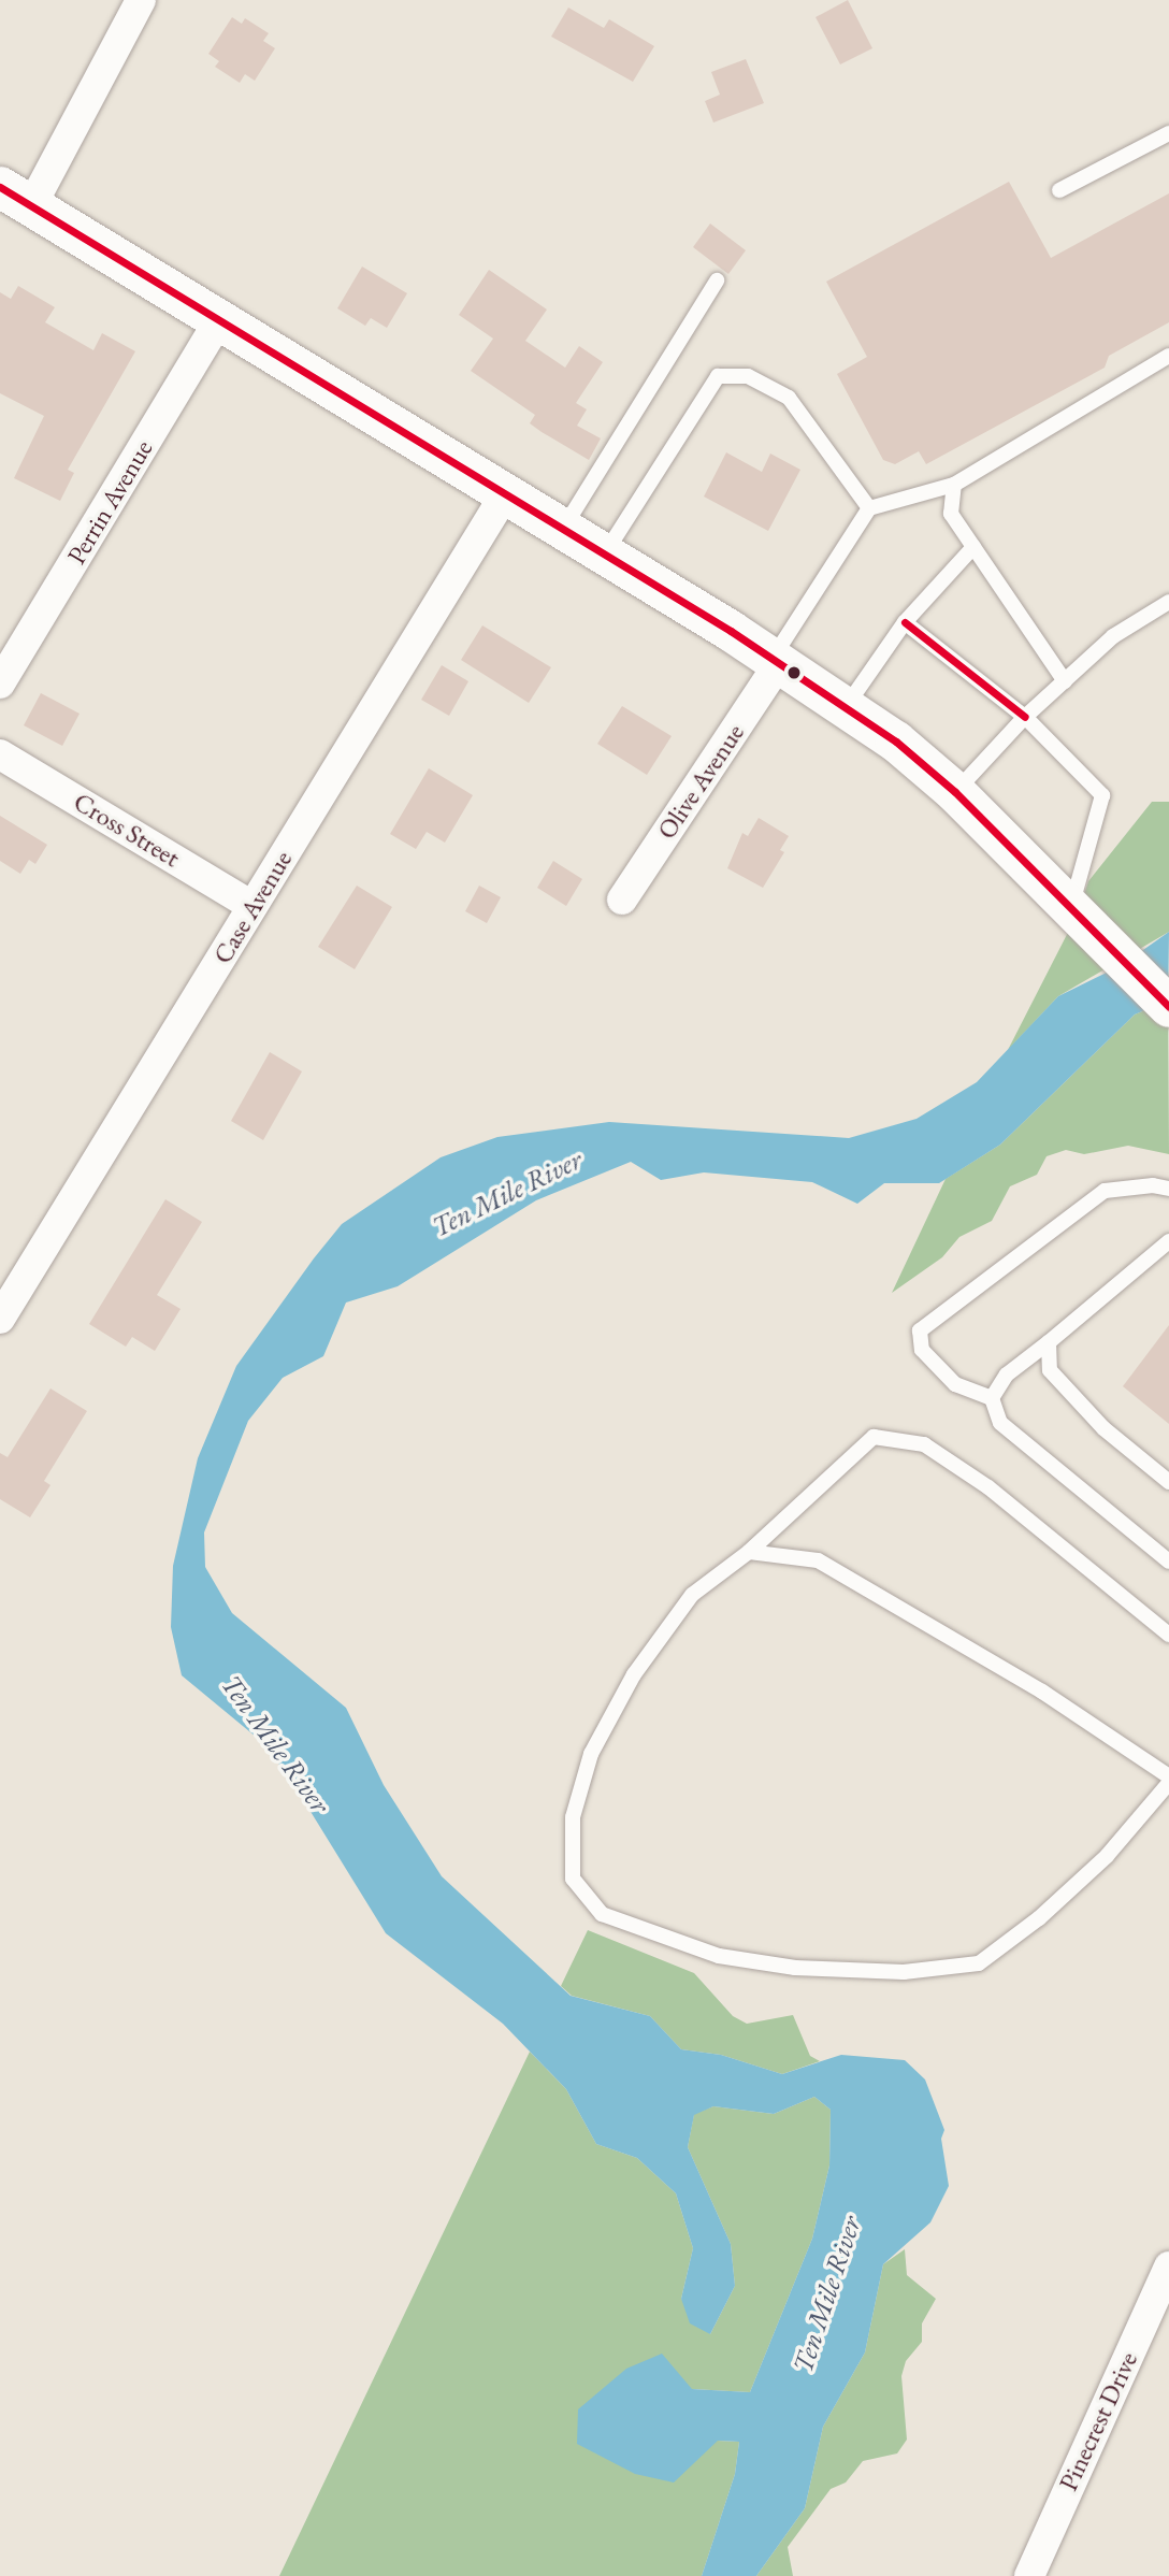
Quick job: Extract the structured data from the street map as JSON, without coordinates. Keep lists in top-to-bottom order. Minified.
{"streets":{"street":["Perrin Avenue","Olive Avenue","Cross Street","Case Avenue","Pinecrest Drive"]},"crossings":[["Cross Street","Case Avenue"]],"water":["Ten Mile River"]}
